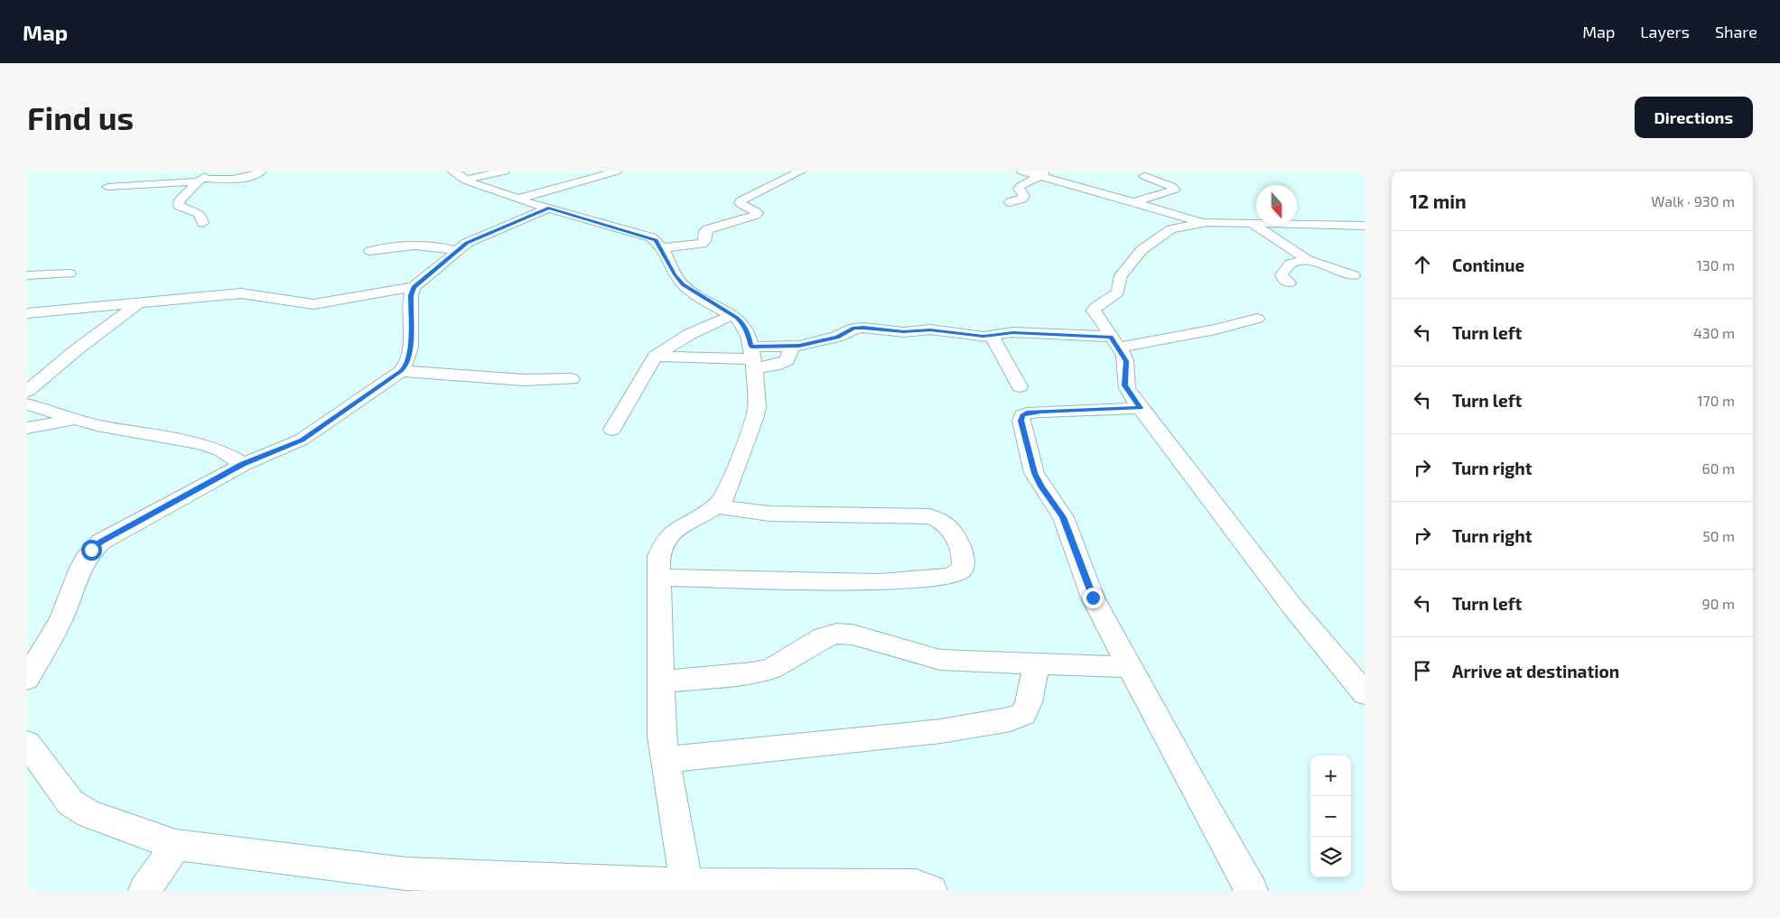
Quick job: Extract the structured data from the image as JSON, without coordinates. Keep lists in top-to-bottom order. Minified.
{"north":"bottom","page":{"header":"Map","nav":["Map","Layers","Share"],"buttons":"Directions","title":"Find us","heading":["12 min","Walk · 930 m"],"list":[["Continue","130 m"],["Turn left","430 m"],["Turn left","170 m"],["Turn right","60 m"],["Turn right","50 m"],["Turn left","90 m"],"Arrive at destination"],"map_buttons":["+","−"]}}
